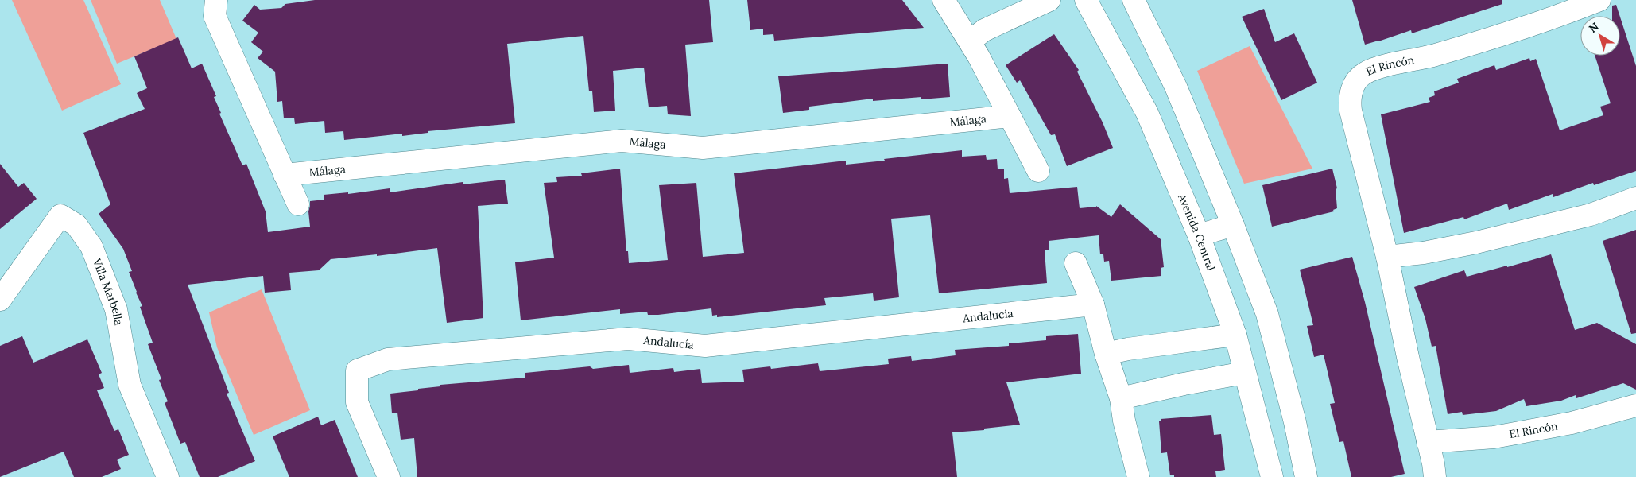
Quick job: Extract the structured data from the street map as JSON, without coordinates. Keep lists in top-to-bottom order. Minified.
{"streets":{"street":["El Rincón","Málaga","Avenida Central","Villa Marbella","Andalucía"]},"north":"top left"}
